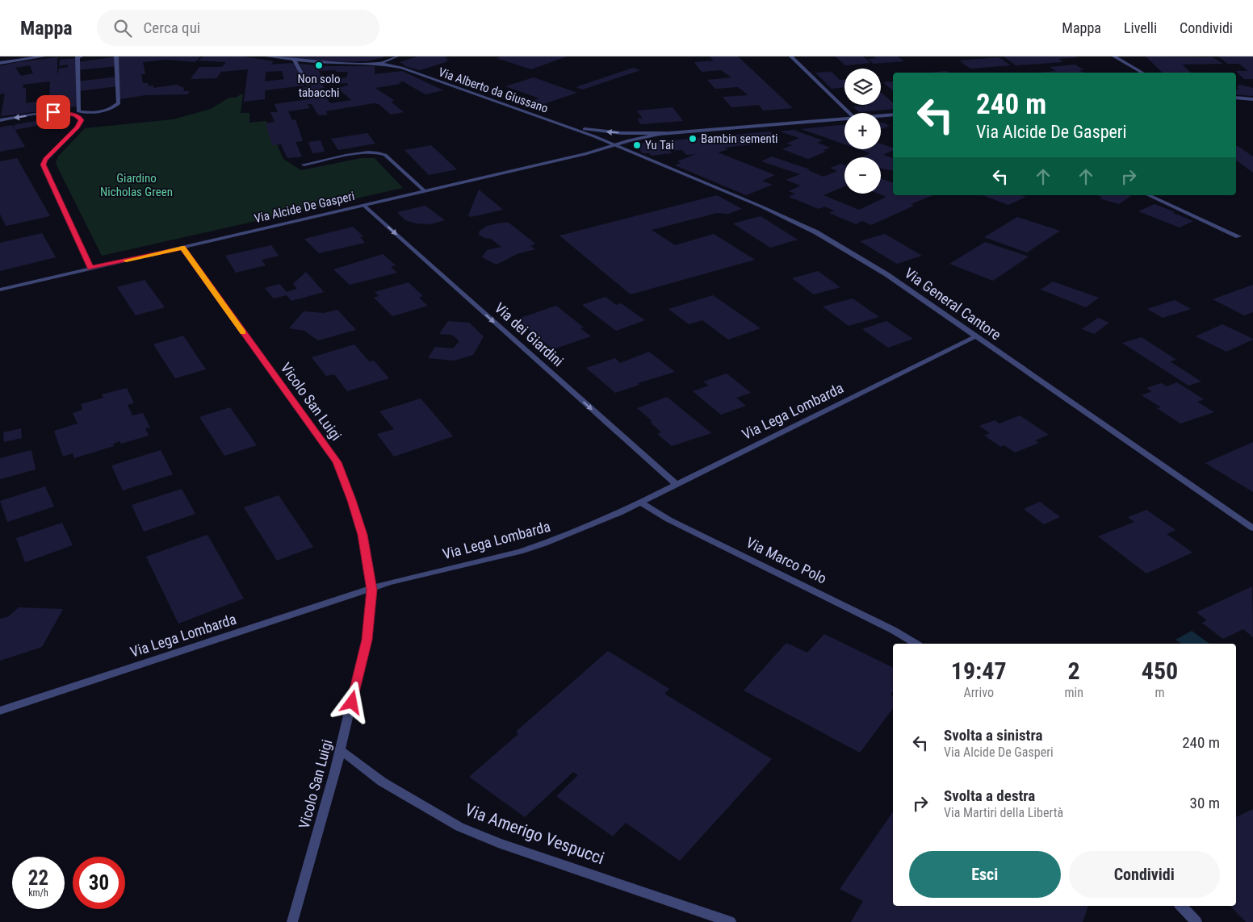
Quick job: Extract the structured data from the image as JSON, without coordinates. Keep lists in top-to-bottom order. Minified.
{"streets":{"street":["Via Alberto da Giussano","Via Alcide De Gasperi","Via General Cantore","Via dei Giardini","Vicolo San Luigi","Via Lega Lombarda","Via Marco Polo","Via Amerigo Vespucci"]},"crossings":[["Via Alberto da Giussano","Via Alcide De Gasperi"],["Via Alberto da Giussano","Via General Cantore"],["Via Alcide De Gasperi","Via General Cantore"],["Via Alcide De Gasperi","Via dei Giardini"],["Via Alcide De Gasperi","Vicolo San Luigi"],["Via General Cantore","Via Lega Lombarda"],["Via dei Giardini","Via Lega Lombarda"],["Vicolo San Luigi","Via Lega Lombarda"],["Vicolo San Luigi","Via Amerigo Vespucci"],["Via Lega Lombarda","Via Marco Polo"]],"one_way":["Via dei Giardini"],"parks":["Giardino Nicholas Green"],"places":["Non solo tabacchi","Bambin sementi","Yu Tai"],"page":{"header":"Mappa","search":"Cerca qui","nav":["Mappa","Livelli","Condividi"],"map_buttons":["+","−"],"turn":["240 m","Via Alcide De Gasperi"],"eta":["19:47","Arrivo","2","min","450","m"],"list":[{"name":"Svolta a sinistra","note":"Via Alcide De Gasperi","value":"240 m"},{"name":"Svolta a destra","note":"Via Martiri della Libertà","value":"30 m"}],"buttons":["Esci","Condividi"],"speed":"22 km/h","limit":"30"}}
